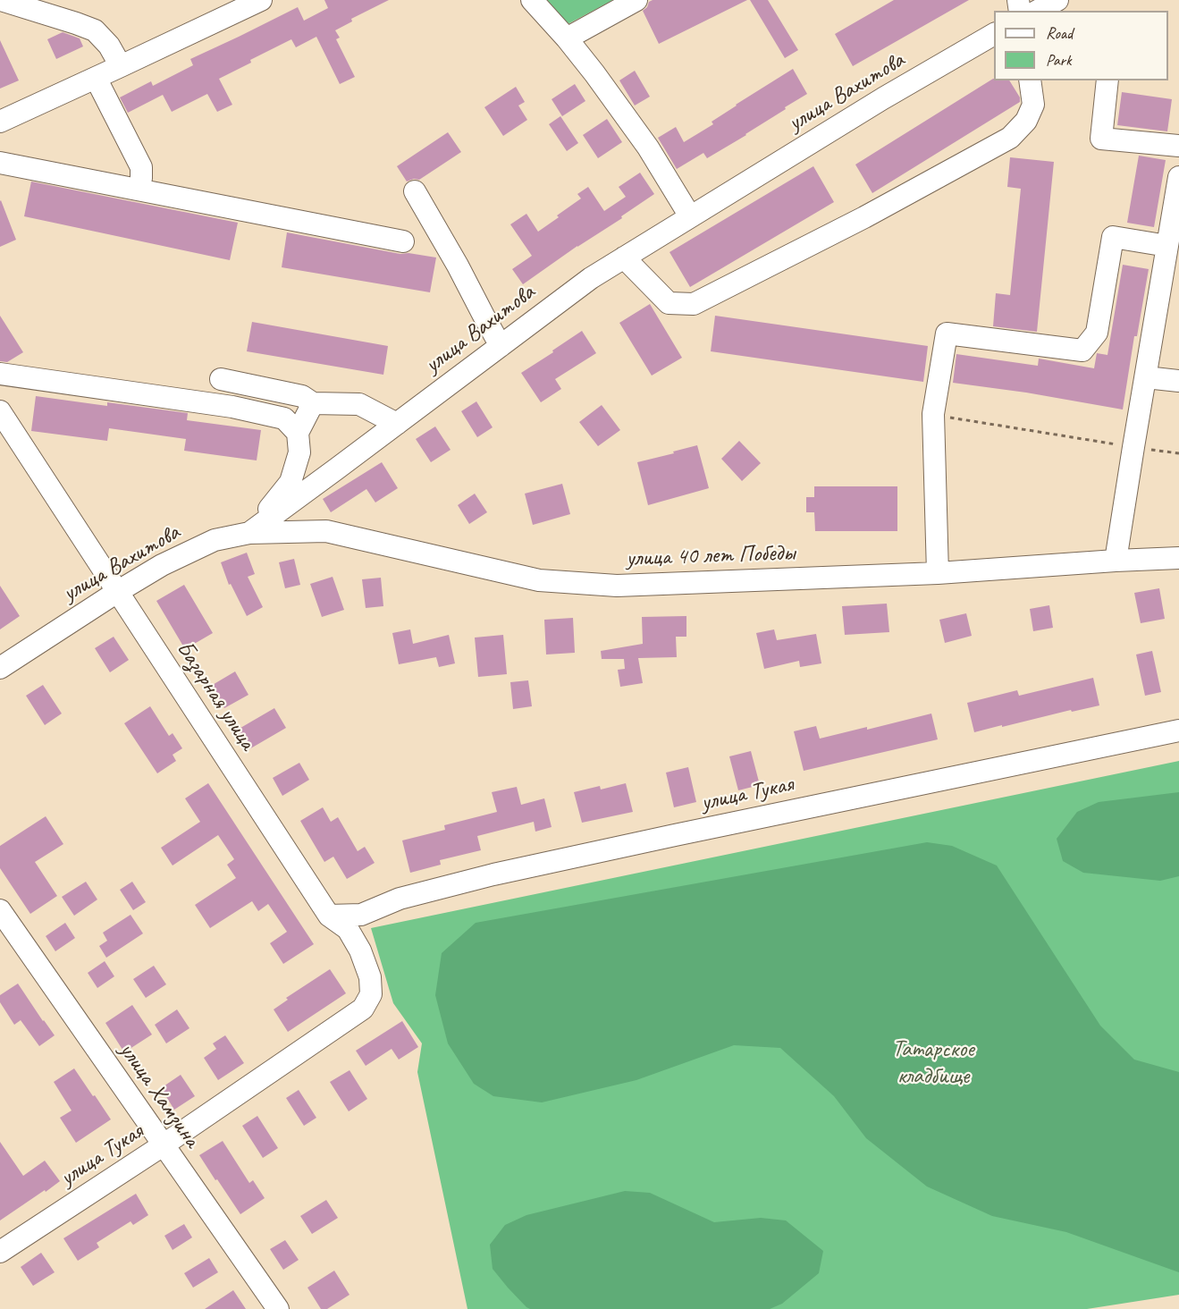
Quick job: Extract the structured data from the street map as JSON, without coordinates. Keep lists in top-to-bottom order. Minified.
{"streets":{"street":["улица Вахитова","улица 40 лет Победы","Базарная улица","улица Тукая","улица Хамзина"]},"crossings":[["улица Вахитова","улица 40 лет Победы"],["улица Вахитова","Базарная улица"],["Базарная улица","улица Тукая"],["улица Тукая","улица Хамзина"]],"parks":["Татарское кладбище"],"legend":["Road","Park"]}
